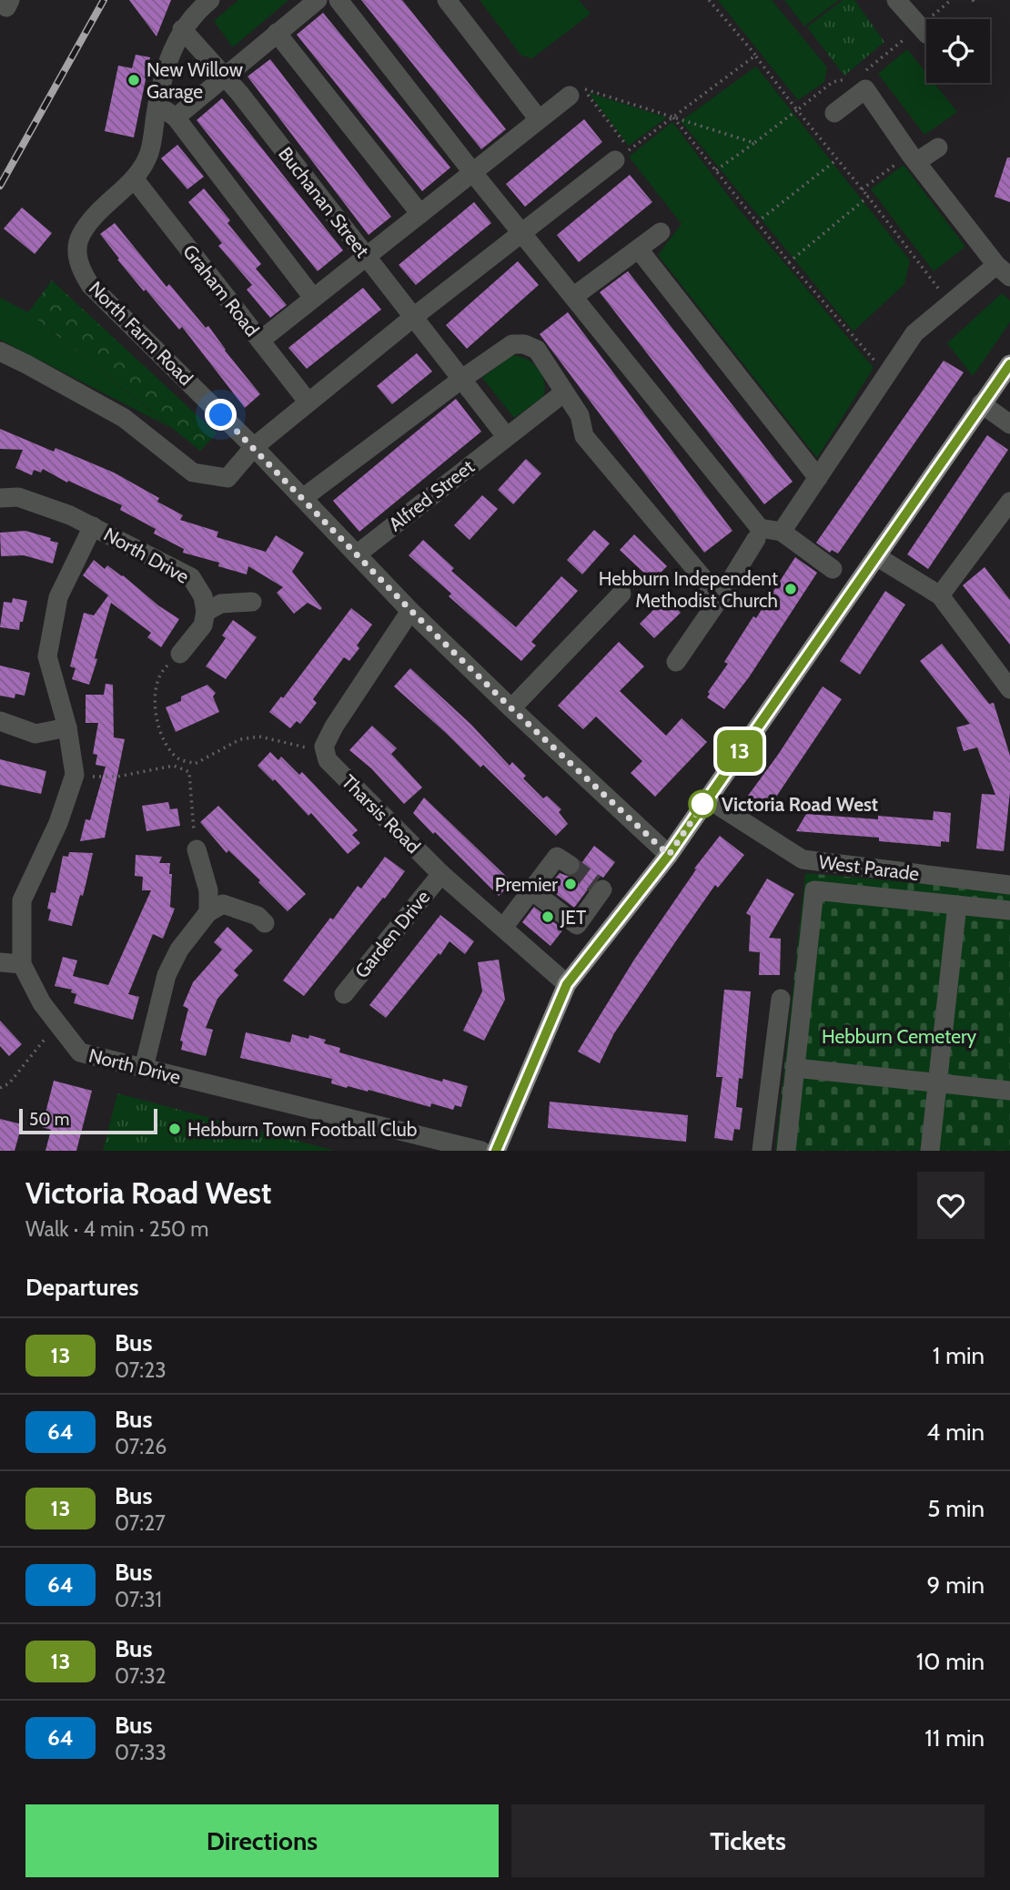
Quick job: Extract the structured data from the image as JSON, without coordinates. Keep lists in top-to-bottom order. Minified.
{"streets":{"street":["Buchanan Street","Graham Road","North Farm Road","Alfred Street","North Drive","Tharsis Road","West Parade","Garden Drive"]},"crossings":[["Buchanan Street","North Farm Road"],["Graham Road","North Farm Road"],["North Farm Road","Alfred Street"],["Tharsis Road","Garden Drive"]],"parks":["Hebburn Cemetery"],"places":["New Willow Garage","Hebburn Independent Methodist Church","Victoria Road West","Premier","JET","Hebburn Town Football Club"],"lines":["bus line 13"],"scale_bar":"50 m","page":{"on_map":"13","scale":"50 m","heading":[["Victoria Road West","Walk · 4 min · 250 m"],"Departures"],"list":[{"mark":"13","name":"Bus","note":"07:23","value":"1 min"},{"mark":"64","name":"Bus","note":"07:26","value":"4 min"},{"mark":"13","name":"Bus","note":"07:27","value":"5 min"},{"mark":"64","name":"Bus","note":"07:31","value":"9 min"},{"mark":"13","name":"Bus","note":"07:32","value":"10 min"},{"mark":"64","name":"Bus","note":"07:33","value":"11 min"}],"buttons":["Directions","Tickets"]}}
